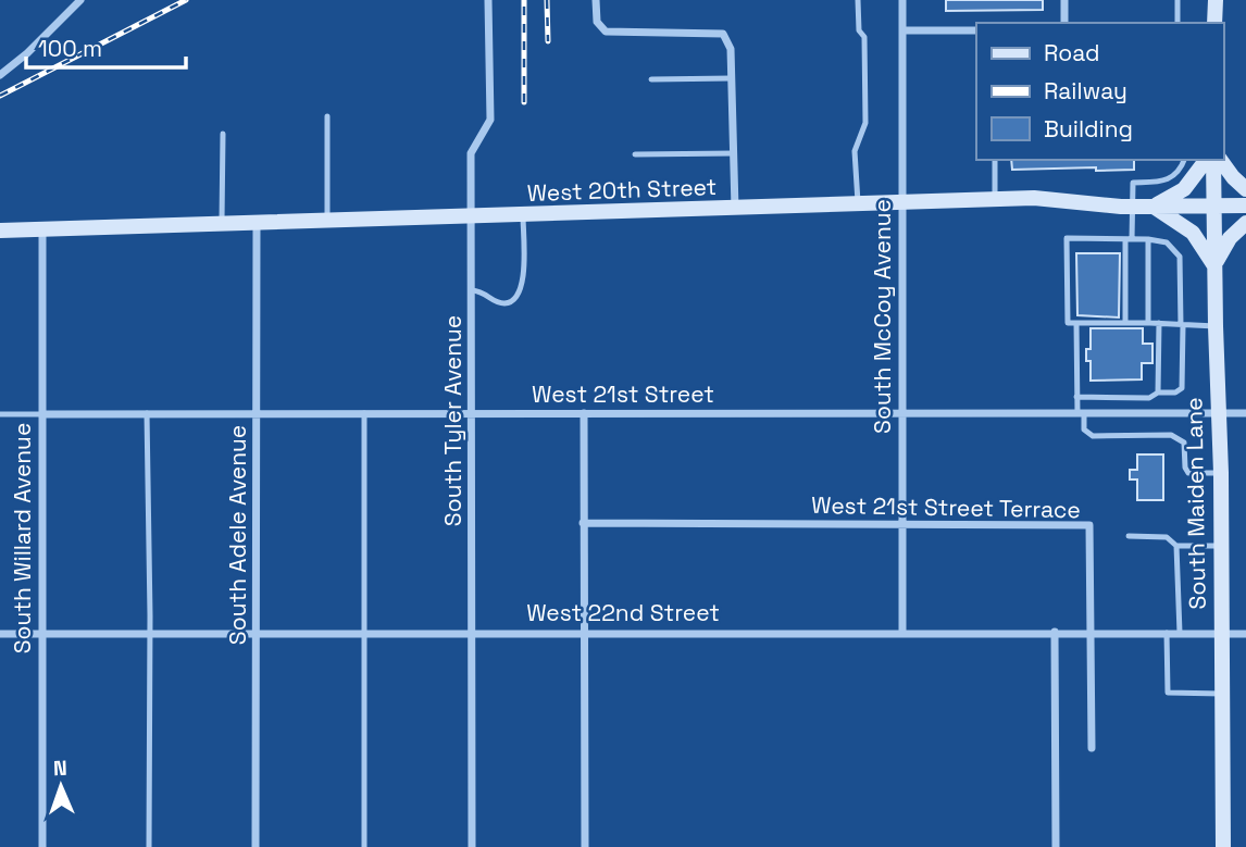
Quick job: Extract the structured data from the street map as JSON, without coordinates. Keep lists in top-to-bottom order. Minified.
{"streets":{"main road":["West 20th Street","South Maiden Lane"],"street":["South McCoy Avenue","West 21st Street","South Tyler Avenue","West 21st Street Terrace","South Adele Avenue","South Willard Avenue","West 22nd Street"]},"crossings":[["West 20th Street","South McCoy Avenue"],["West 20th Street","South Tyler Avenue"],["West 20th Street","South Maiden Lane"],["West 20th Street","South Adele Avenue"],["West 20th Street","South Willard Avenue"],["South McCoy Avenue","West 21st Street"],["South McCoy Avenue","West 21st Street Terrace"],["South McCoy Avenue","West 22nd Street"],["West 21st Street","South Tyler Avenue"],["West 21st Street","South Maiden Lane"],["West 21st Street","South Adele Avenue"],["West 21st Street","South Willard Avenue"],["South Tyler Avenue","West 22nd Street"],["South Maiden Lane","West 22nd Street"],["West 21st Street Terrace","West 22nd Street"],["South Adele Avenue","West 22nd Street"],["South Willard Avenue","West 22nd Street"]],"legend":["Road","Railway","Building"],"scale_bar":"100 m","north":"top"}
